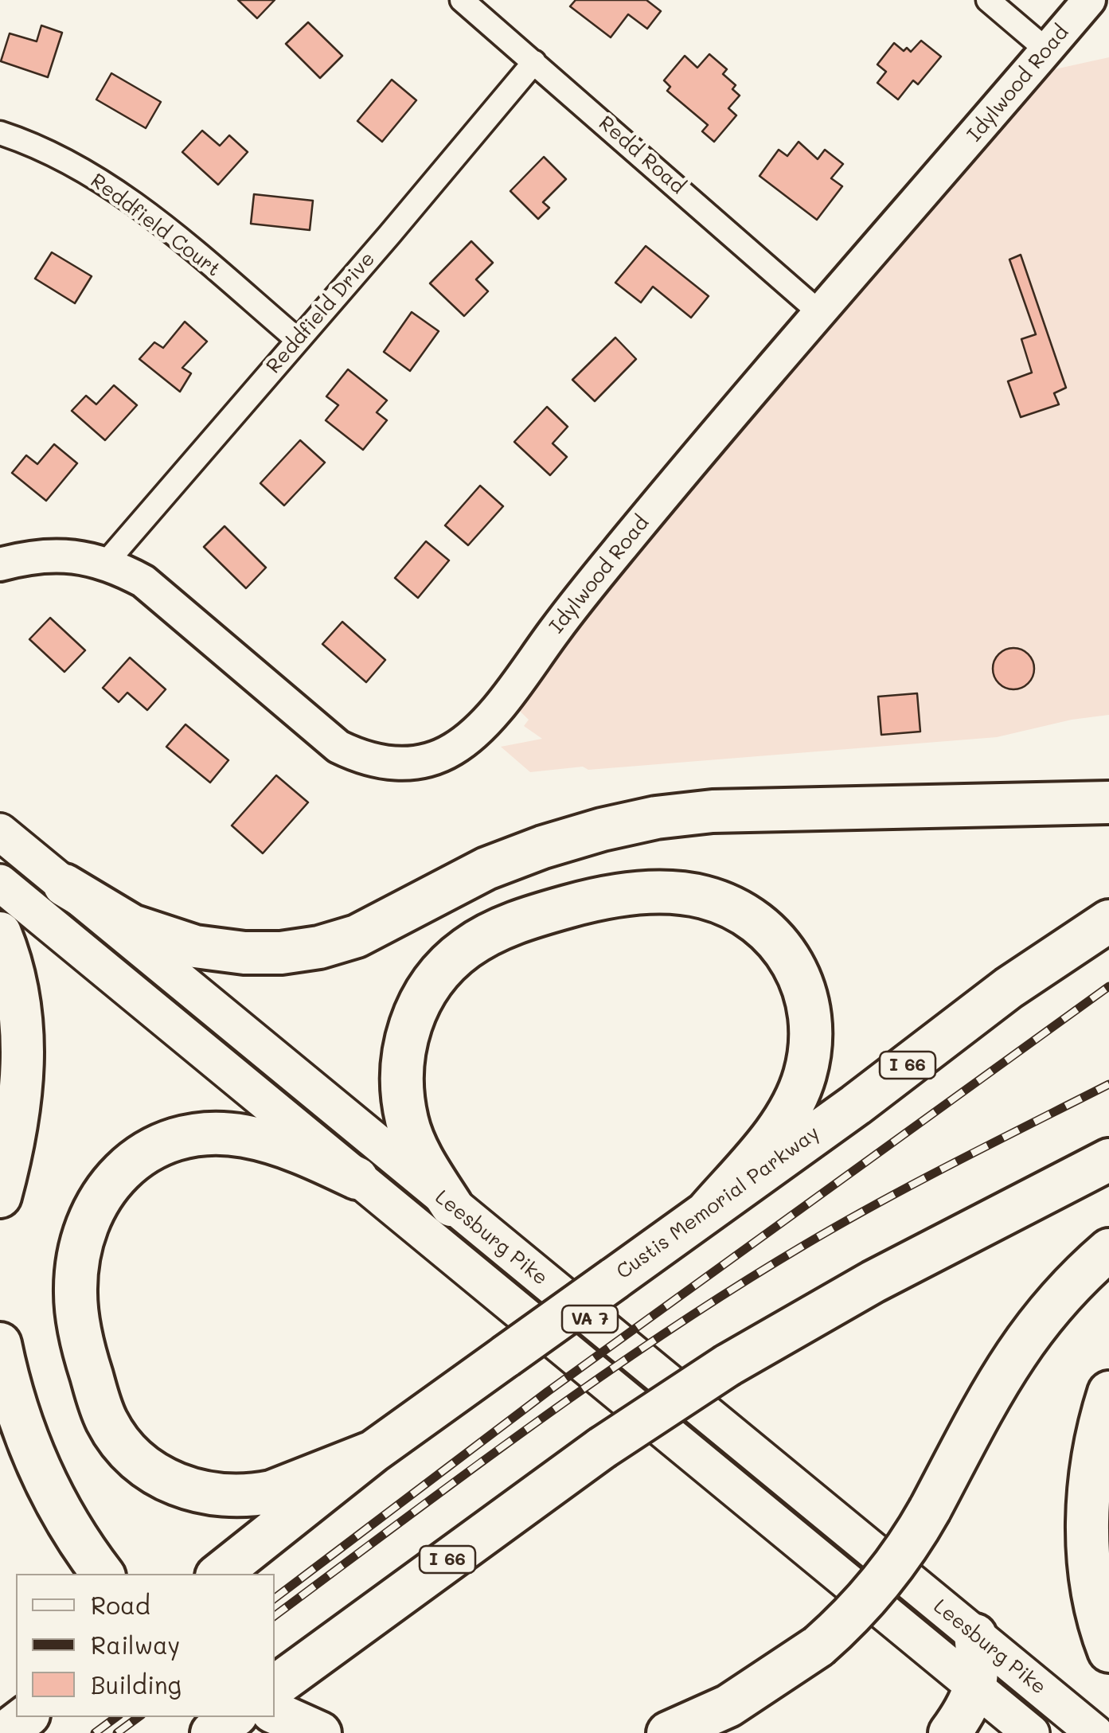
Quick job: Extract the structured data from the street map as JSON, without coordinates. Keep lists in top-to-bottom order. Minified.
{"streets":{"highway":["I 66","Custis Memorial Parkway"],"main road":["Idylwood Road","Leesburg Pike","VA 7"],"street":["Redd Road","Reddfield Court","Reddfield Drive"]},"crossings":[["Idylwood Road","Redd Road"],["Idylwood Road","Reddfield Drive"],["Redd Road","Reddfield Drive"],["Reddfield Court","Reddfield Drive"]],"legend":["Road","Railway","Building"]}
